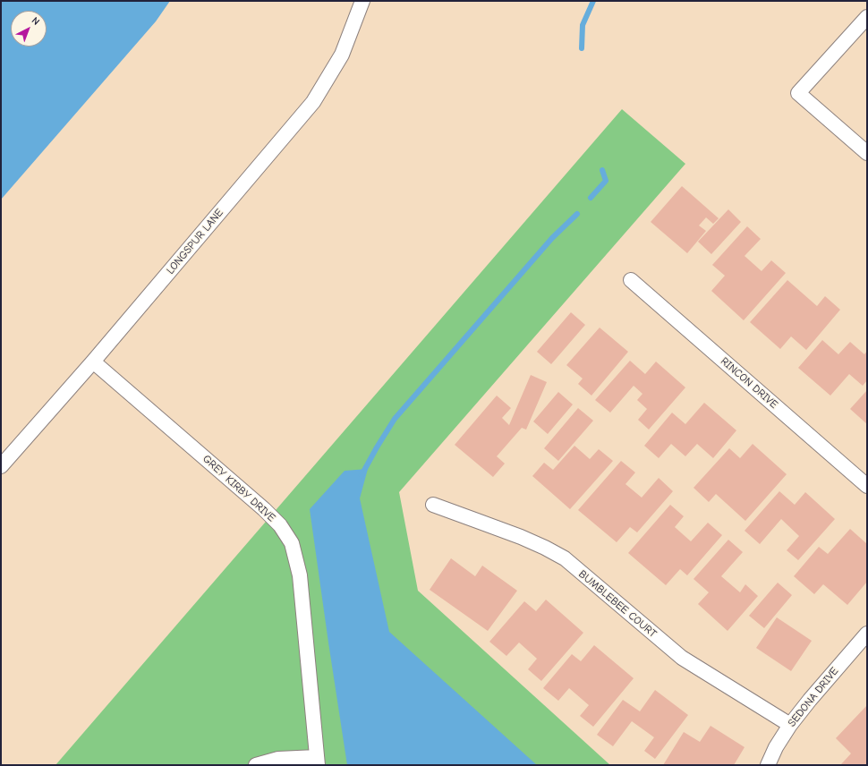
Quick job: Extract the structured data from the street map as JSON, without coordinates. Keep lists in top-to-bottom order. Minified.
{"streets":{"street":["LONGSPUR LANE","RINCON DRIVE","GREY KIRBY DRIVE","BUMBLEBEE COURT","SEDONA DRIVE"]},"crossings":[["LONGSPUR LANE","GREY KIRBY DRIVE"],["BUMBLEBEE COURT","SEDONA DRIVE"]],"north":"top right"}
